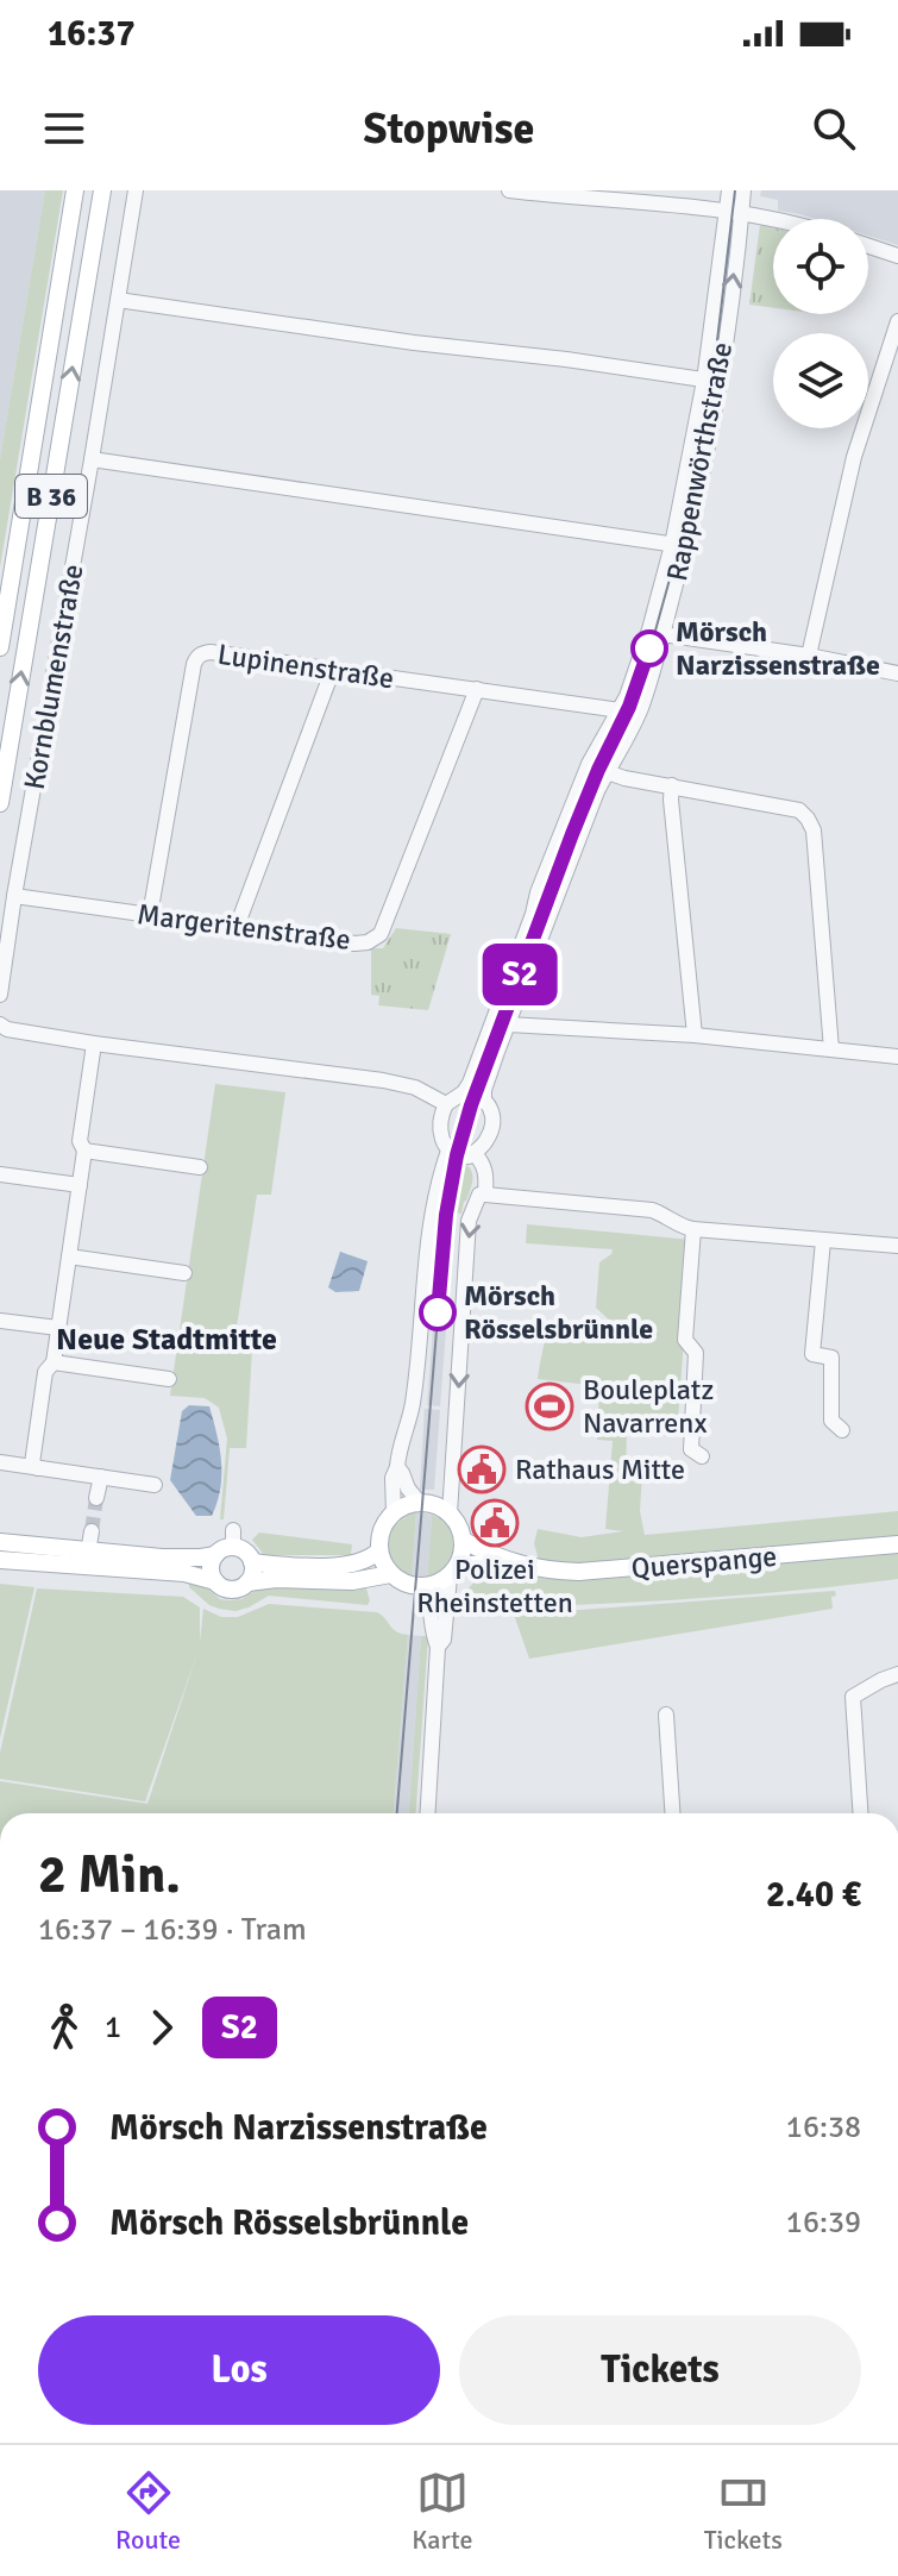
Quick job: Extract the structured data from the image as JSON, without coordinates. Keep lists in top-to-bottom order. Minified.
{"streets":{"main road":["B 36","Querspange"],"street":["Rappenwörthstraße","Lupinenstraße","Kornblumenstraße","Margeritenstraße"]},"crossings":[["Rappenwörthstraße","Lupinenstraße"],["Lupinenstraße","Margeritenstraße"],["Kornblumenstraße","Margeritenstraße"]],"districts":["Neue Stadtmitte"],"places":{"other":["Mörsch Narzissenstraße","Mörsch Rösselsbrünnle"],"sports":["Bouleplatz Navarrenx"],"public building":["Rathaus Mitte","Polizei Rheinstetten"]},"lines":["tram line S2"],"page":{"status":"16:37","header":"Stopwise","on_map":"S2","heading":["2 Min.","16:37 – 16:39 · Tram","2.40 €"],"legs":["1","S2"],"list":[{"name":"Mörsch Narzissenstraße","value":"16:38"},{"name":"Mörsch Rösselsbrünnle","value":"16:39"}],"buttons":["Los","Tickets"],"tabs":["Route","Karte","Tickets"]}}
